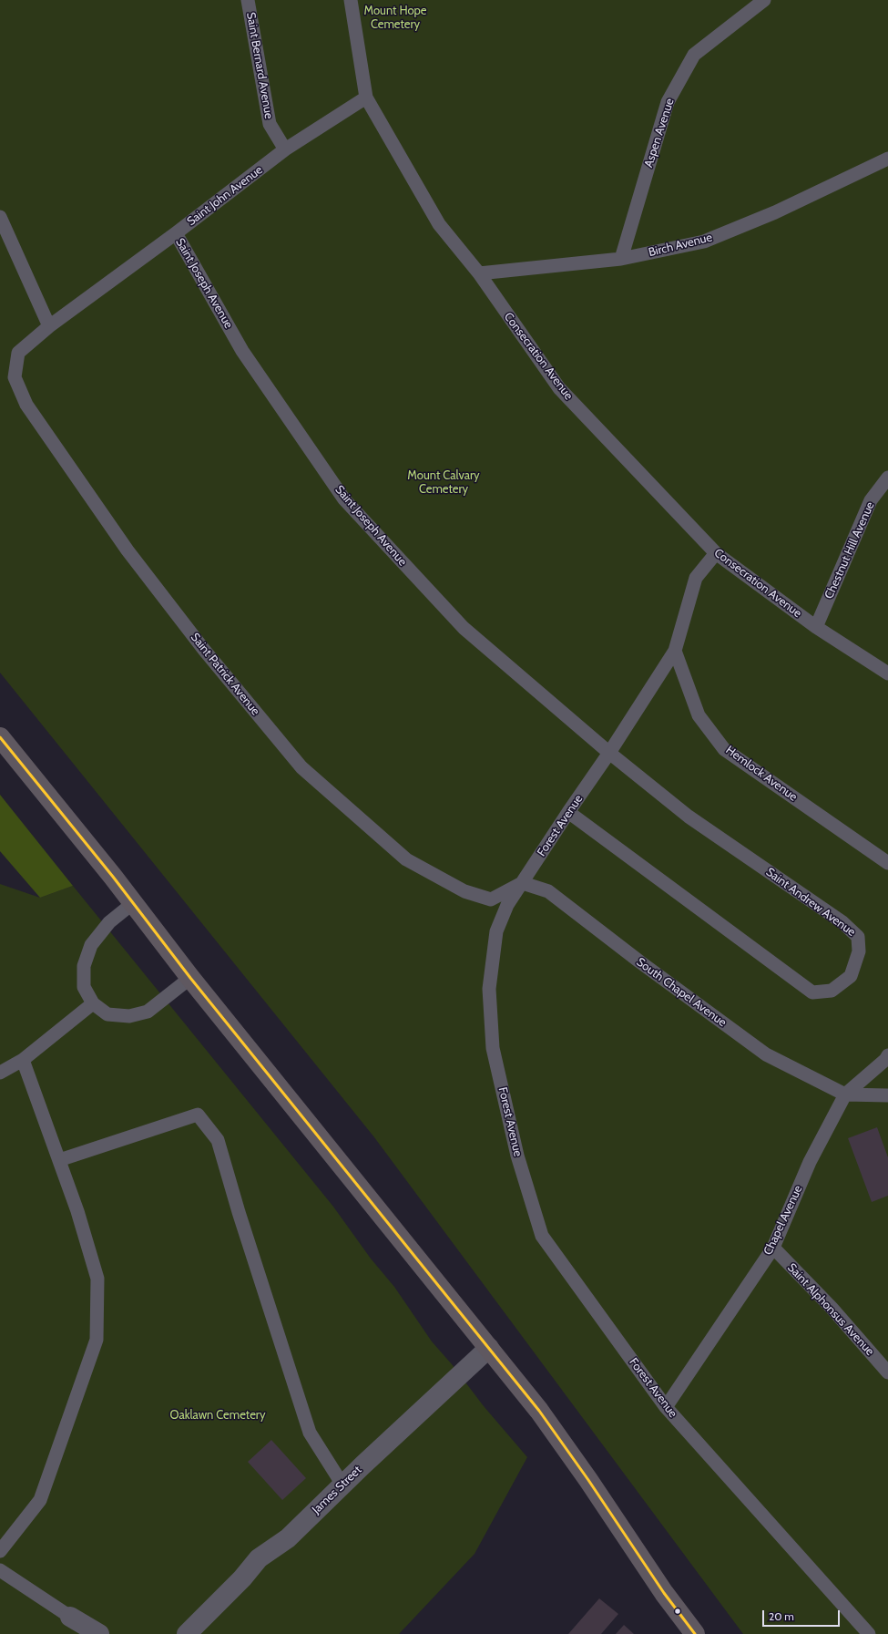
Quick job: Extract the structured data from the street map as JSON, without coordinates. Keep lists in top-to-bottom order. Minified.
{"streets":{"street":["James Street"],"lane":["Saint Bernard Avenue","Aspen Avenue","Saint John Avenue","Birch Avenue","Saint Joseph Avenue","Consecration Avenue","Chestnut Hill Avenue","Saint Patrick Avenue","Hemlock Avenue","Forest Avenue","Saint Andrew Avenue","South Chapel Avenue","Chapel Avenue","Saint Alphonsus Avenue"]},"crossings":[["Saint Bernard Avenue","Saint John Avenue"],["Aspen Avenue","Birch Avenue"],["Saint John Avenue","Saint Joseph Avenue"],["Saint John Avenue","Consecration Avenue"],["Saint John Avenue","Saint Patrick Avenue"],["Birch Avenue","Consecration Avenue"],["Saint Joseph Avenue","Forest Avenue"],["Saint Joseph Avenue","Saint Andrew Avenue"],["Consecration Avenue","Chestnut Hill Avenue"],["Consecration Avenue","Forest Avenue"],["Saint Patrick Avenue","Forest Avenue"],["Saint Patrick Avenue","South Chapel Avenue"],["Hemlock Avenue","Forest Avenue"],["Forest Avenue","Saint Andrew Avenue"],["Forest Avenue","South Chapel Avenue"],["Forest Avenue","Chapel Avenue"],["South Chapel Avenue","Chapel Avenue"],["Chapel Avenue","Saint Alphonsus Avenue"]],"parks":["Mount Hope Cemetery","Mount Calvary Cemetery","Oaklawn Cemetery"],"scale_bar":"20 m"}
